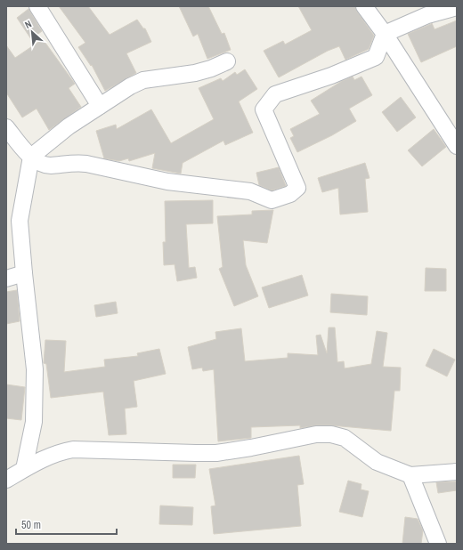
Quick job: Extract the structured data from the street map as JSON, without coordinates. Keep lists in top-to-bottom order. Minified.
{"scale_bar":"50 m","north":"top left"}
